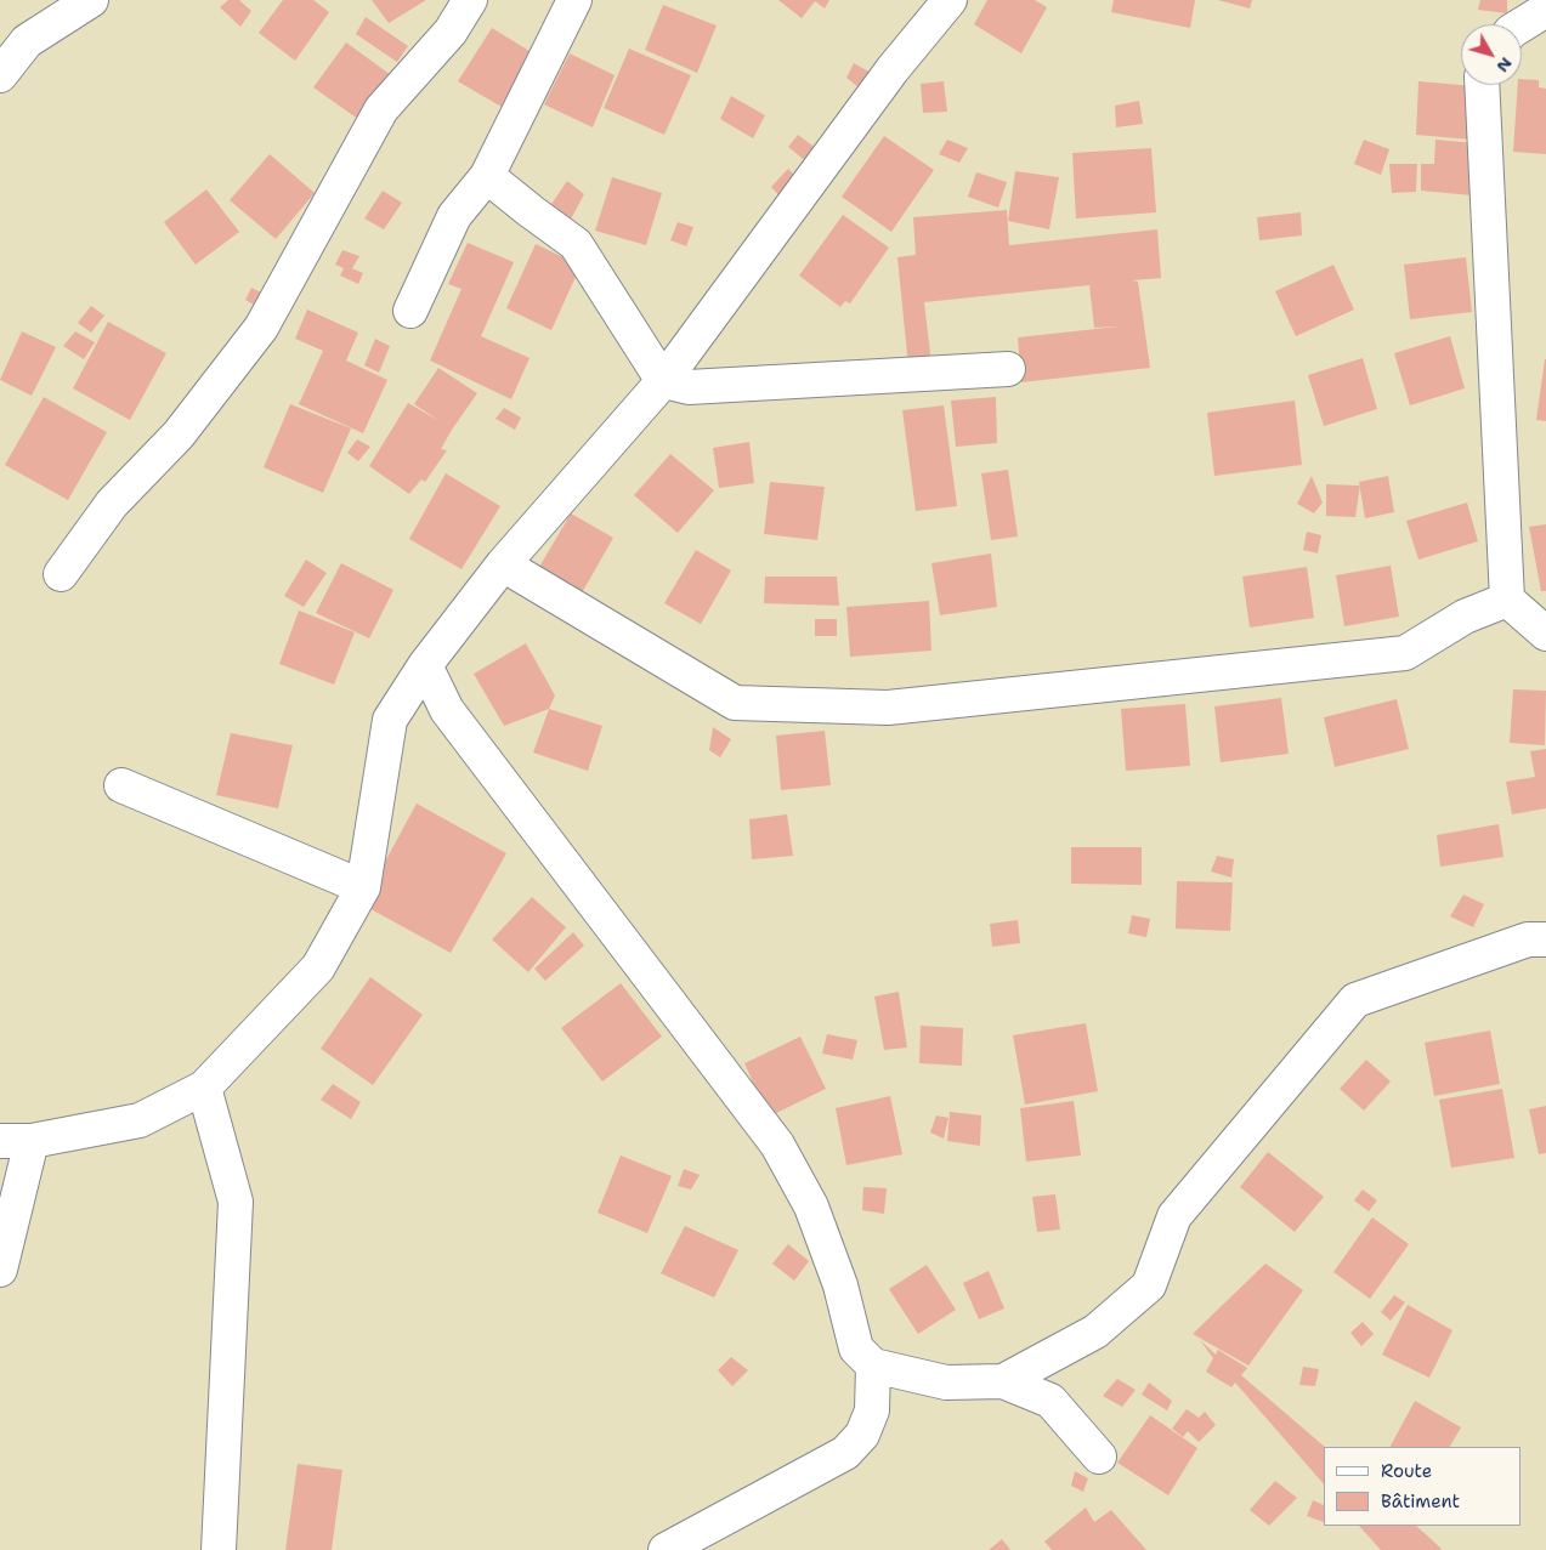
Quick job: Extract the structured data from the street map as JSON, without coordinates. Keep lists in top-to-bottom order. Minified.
{"legend":["Route","Bâtiment"],"north":"bottom right"}
